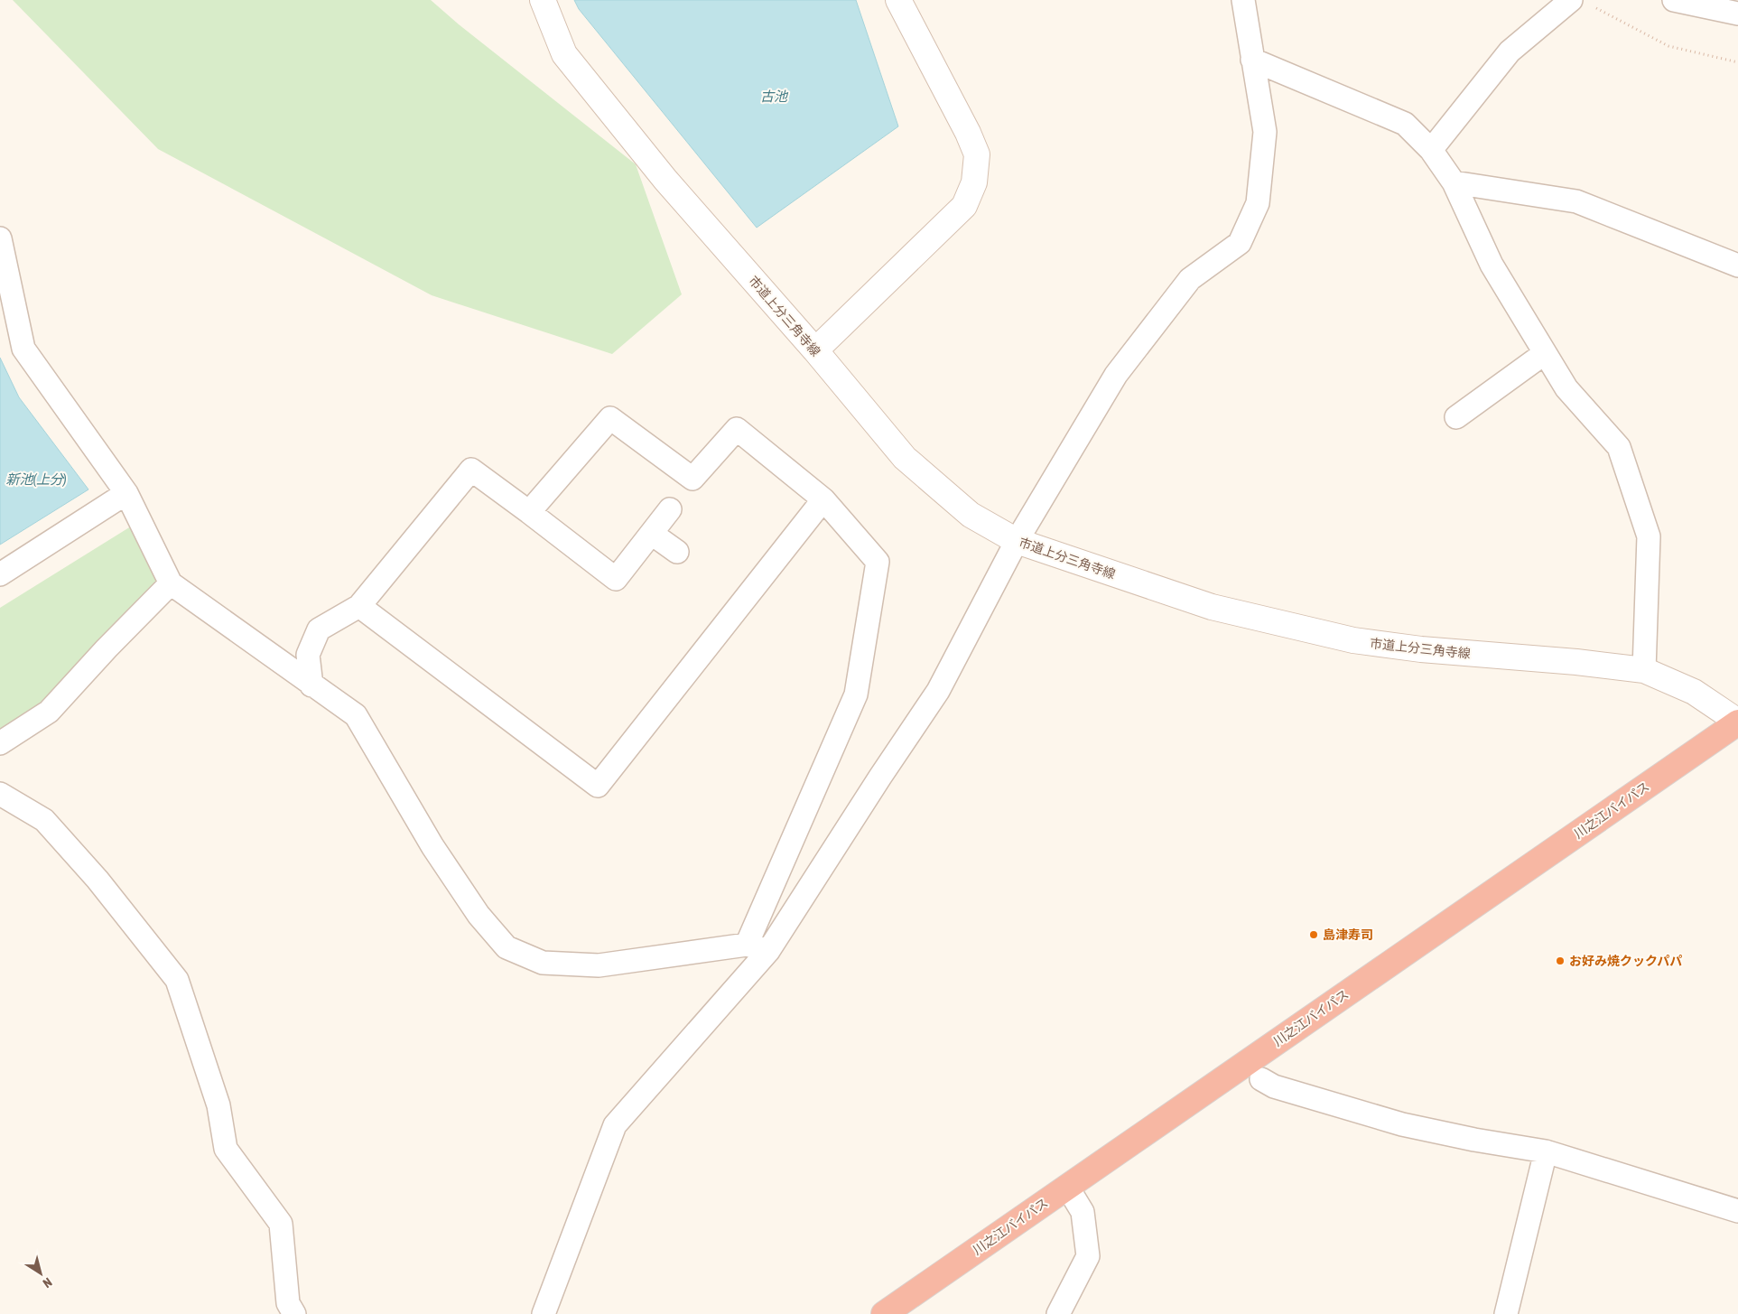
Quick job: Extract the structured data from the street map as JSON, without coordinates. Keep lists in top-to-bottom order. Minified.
{"streets":{"highway":["川之江バイパス"],"street":["市道上分三角寺線"]},"crossings":[["市道上分三角寺線","川之江バイパス"]],"water":["古池","新池(上分)"],"places":["島津寿司","お好み焼クックパパ"],"north":"bottom right"}
